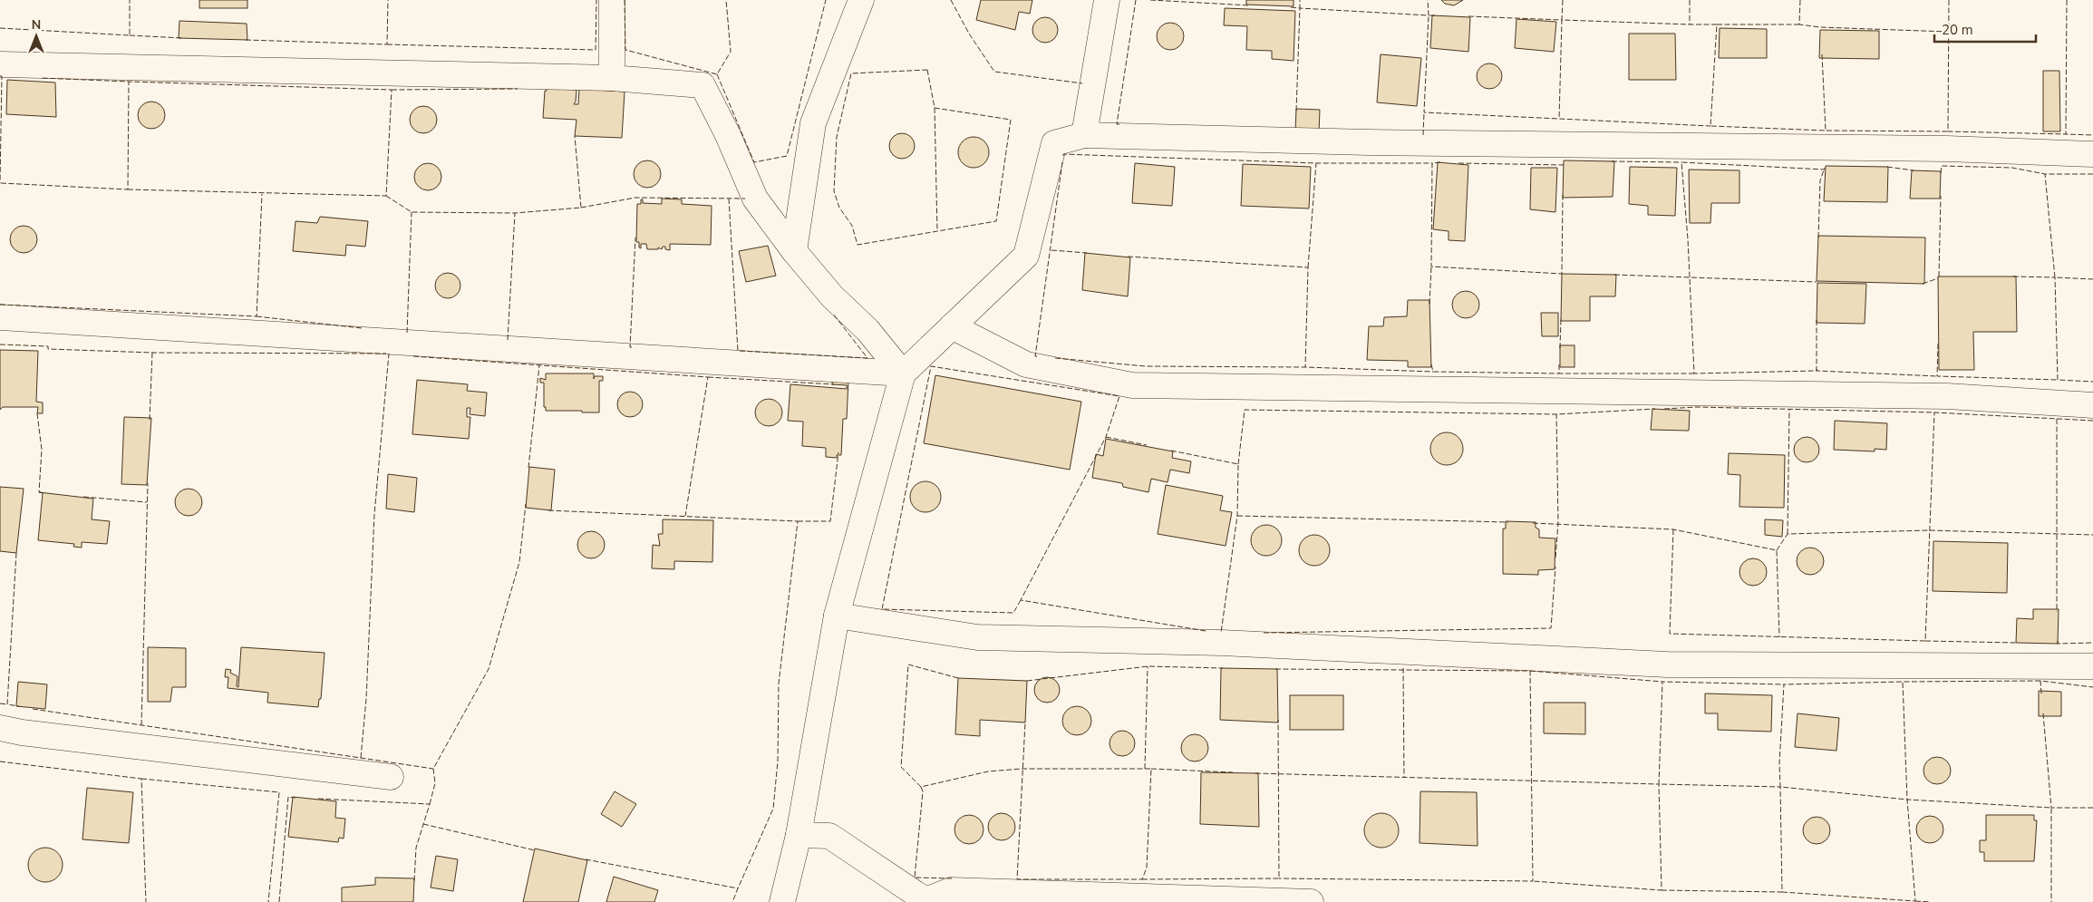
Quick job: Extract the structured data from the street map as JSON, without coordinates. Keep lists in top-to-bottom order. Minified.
{"scale_bar":"20 m","north":"top"}
